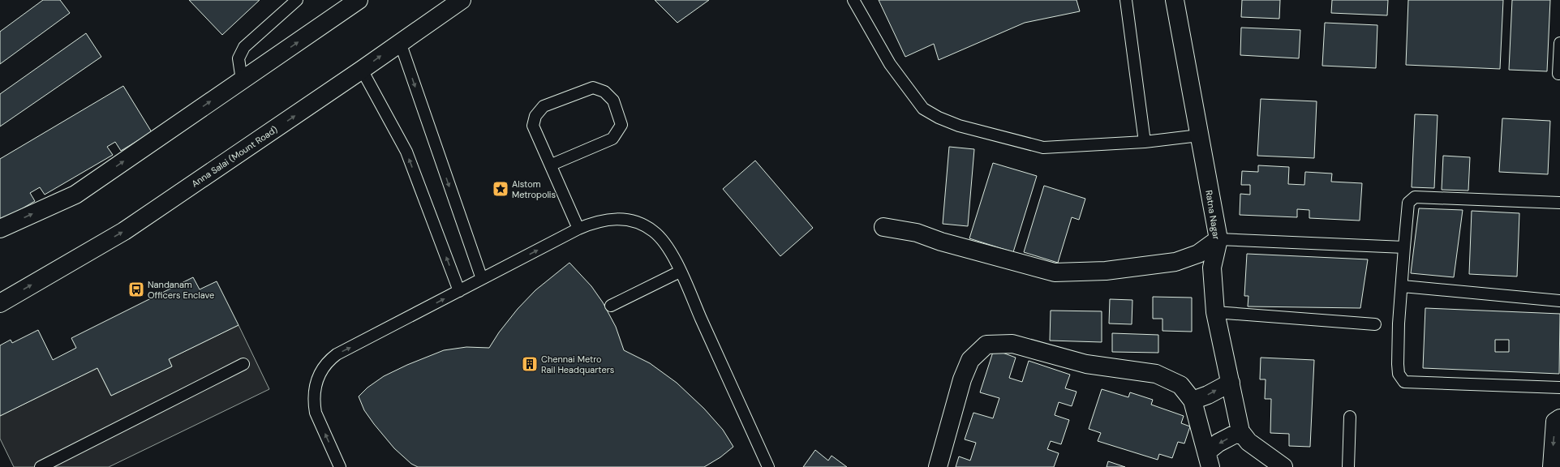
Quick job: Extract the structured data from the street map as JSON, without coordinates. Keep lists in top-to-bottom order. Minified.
{"streets":{"street":["Anna Salai (Mount Road)","Ratna Nagar"]},"places":{"place":["Alstom Metropolis"],"bus stop":["Nandanam Officers Enclave"],"building":["Chennai Metro Rail Headquarters"]}}
